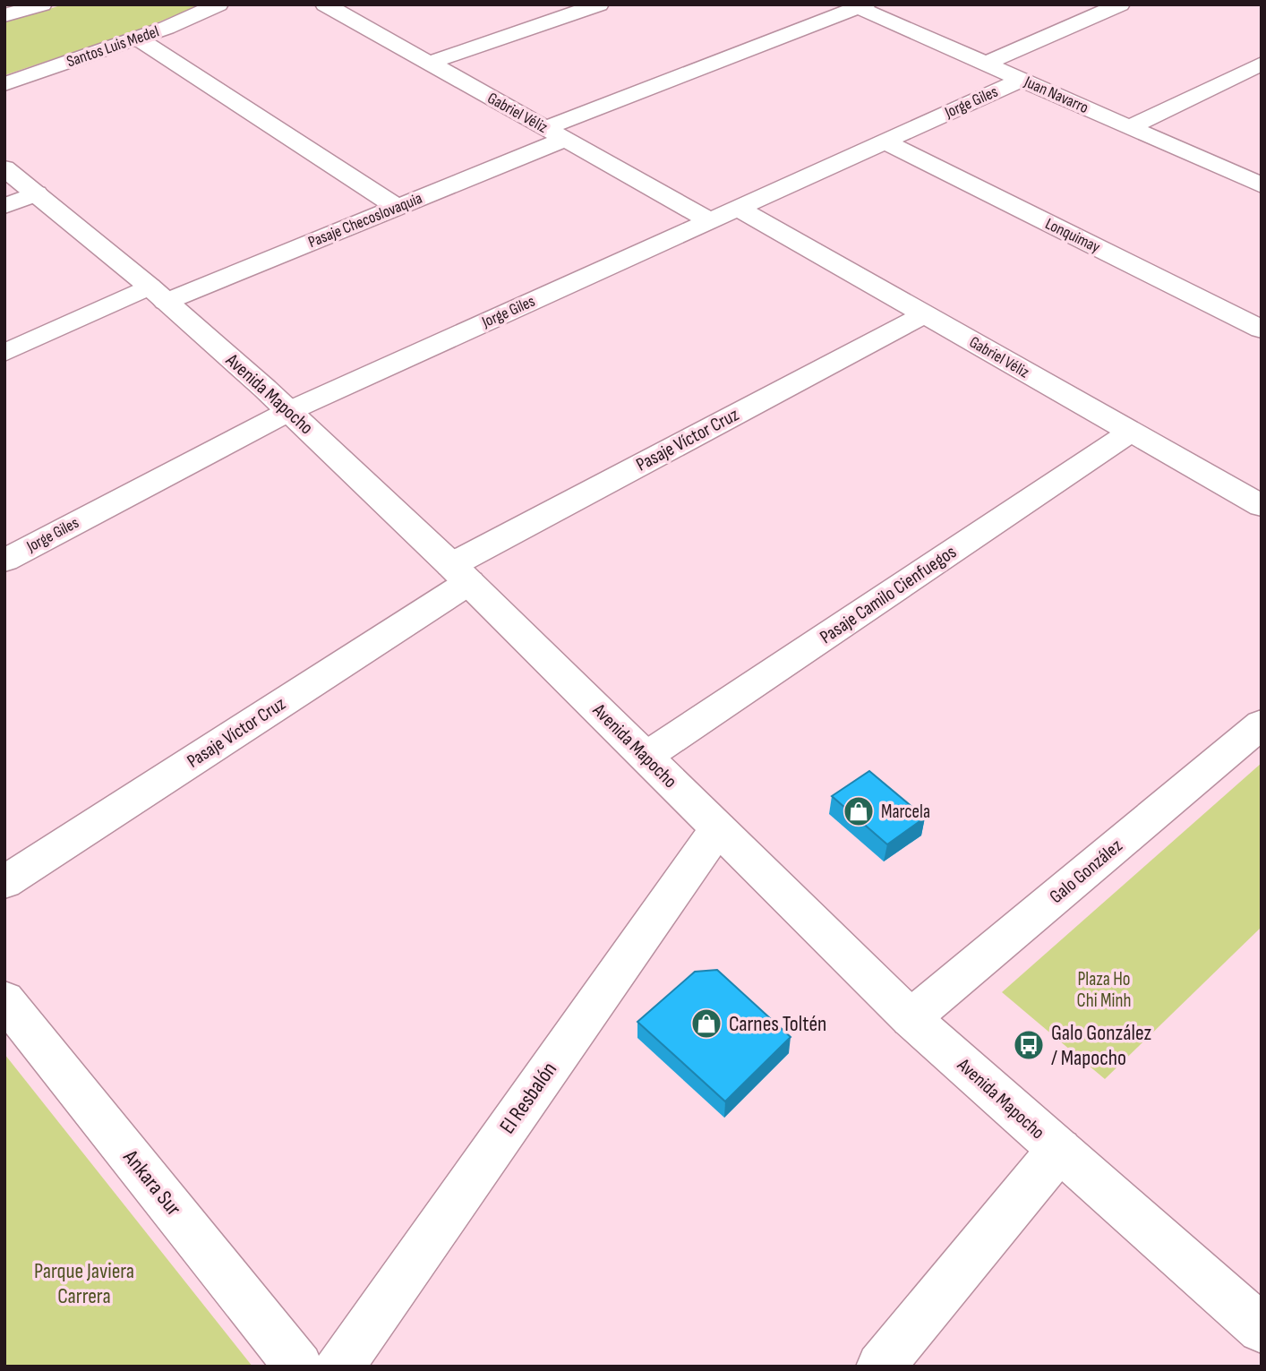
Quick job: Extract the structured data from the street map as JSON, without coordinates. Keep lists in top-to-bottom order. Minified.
{"streets":{"street":["Santos Luis Medel","Juan Navarro","Jorge Giles","Gabriel Véliz","Pasaje Checoslovaquia","Lonquimay","Avenida Mapocho","Pasaje Víctor Cruz","Pasaje Camilo Cienfuegos","Galo González","El Resbalón","Ankara Sur"]},"crossings":[["Juan Navarro","Jorge Giles"],["Juan Navarro","Pasaje Checoslovaquia"],["Jorge Giles","Gabriel Véliz"],["Jorge Giles","Lonquimay"],["Jorge Giles","Avenida Mapocho"],["Gabriel Véliz","Pasaje Checoslovaquia"],["Gabriel Véliz","Pasaje Víctor Cruz"],["Gabriel Véliz","Pasaje Camilo Cienfuegos"],["Pasaje Checoslovaquia","Avenida Mapocho"],["Avenida Mapocho","Pasaje Víctor Cruz"],["Avenida Mapocho","Pasaje Camilo Cienfuegos"],["Avenida Mapocho","Galo González"],["Avenida Mapocho","El Resbalón"]],"parks":["Plaza Ho Chi Minh","Parque Javiera Carrera"],"places":{"shop":["Marcela","Carnes Toltén"],"bus stop":["Galo González / Mapocho"]}}
